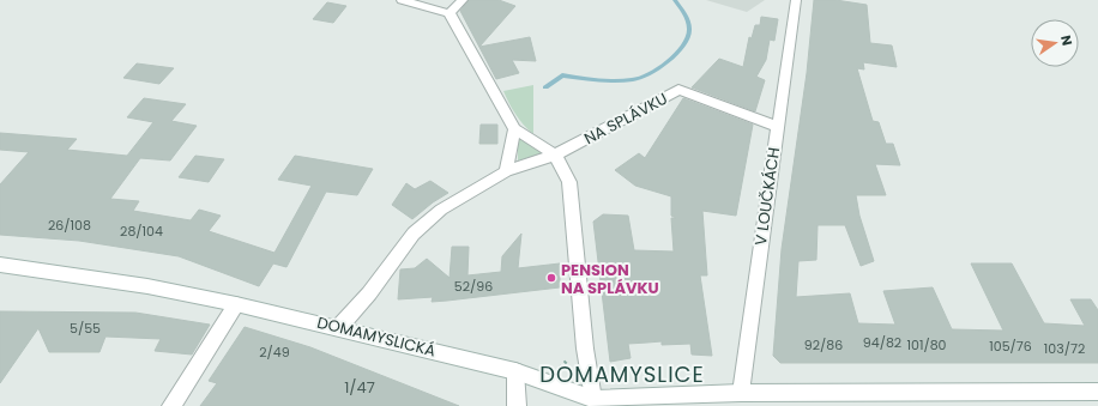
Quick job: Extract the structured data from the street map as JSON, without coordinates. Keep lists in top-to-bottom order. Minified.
{"streets":{"street":["NA SPLÁVKU","V LOUČKÁCH","DOMAMYSLICKÁ"]},"crossings":[["NA SPLÁVKU","V LOUČKÁCH"],["NA SPLÁVKU","DOMAMYSLICKÁ"],["V LOUČKÁCH","DOMAMYSLICKÁ"]],"districts":["DOMAMYSLICE"],"places":["PENSION NA SPLÁVKU"],"house_numbers":["26/108","28/104","52/96","5/55","94/82","92/86","101/80","105/76","103/72","2/49","1/47"],"north":"right"}
